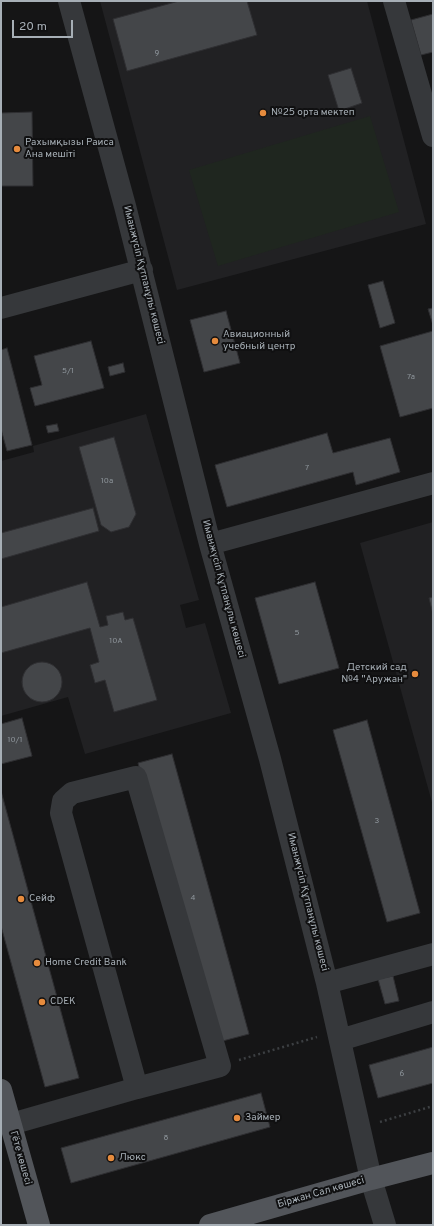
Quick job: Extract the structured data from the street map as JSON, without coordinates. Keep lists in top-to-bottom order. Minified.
{"streets":{"main road":["Гёте көшесі","Біржан Сал көшесі"],"street":["Иманжүсіп Құтпанұлы көшесі"]},"crossings":[["Иманжүсіп Құтпанұлы көшесі","Біржан Сал көшесі"]],"places":["№25 орта мектеп","Рахымқызы Раиса Ана мешіті","Авиационный учебный центр","Детский сад №4 \"Аружан\"","Сейф","Home Credit Bank","CDEK","Займер","Люкс"],"house_numbers":["9","5/1","7а","7","10а","5","10А","10/1","3","4","6","8"],"scale_bar":"20 m"}
